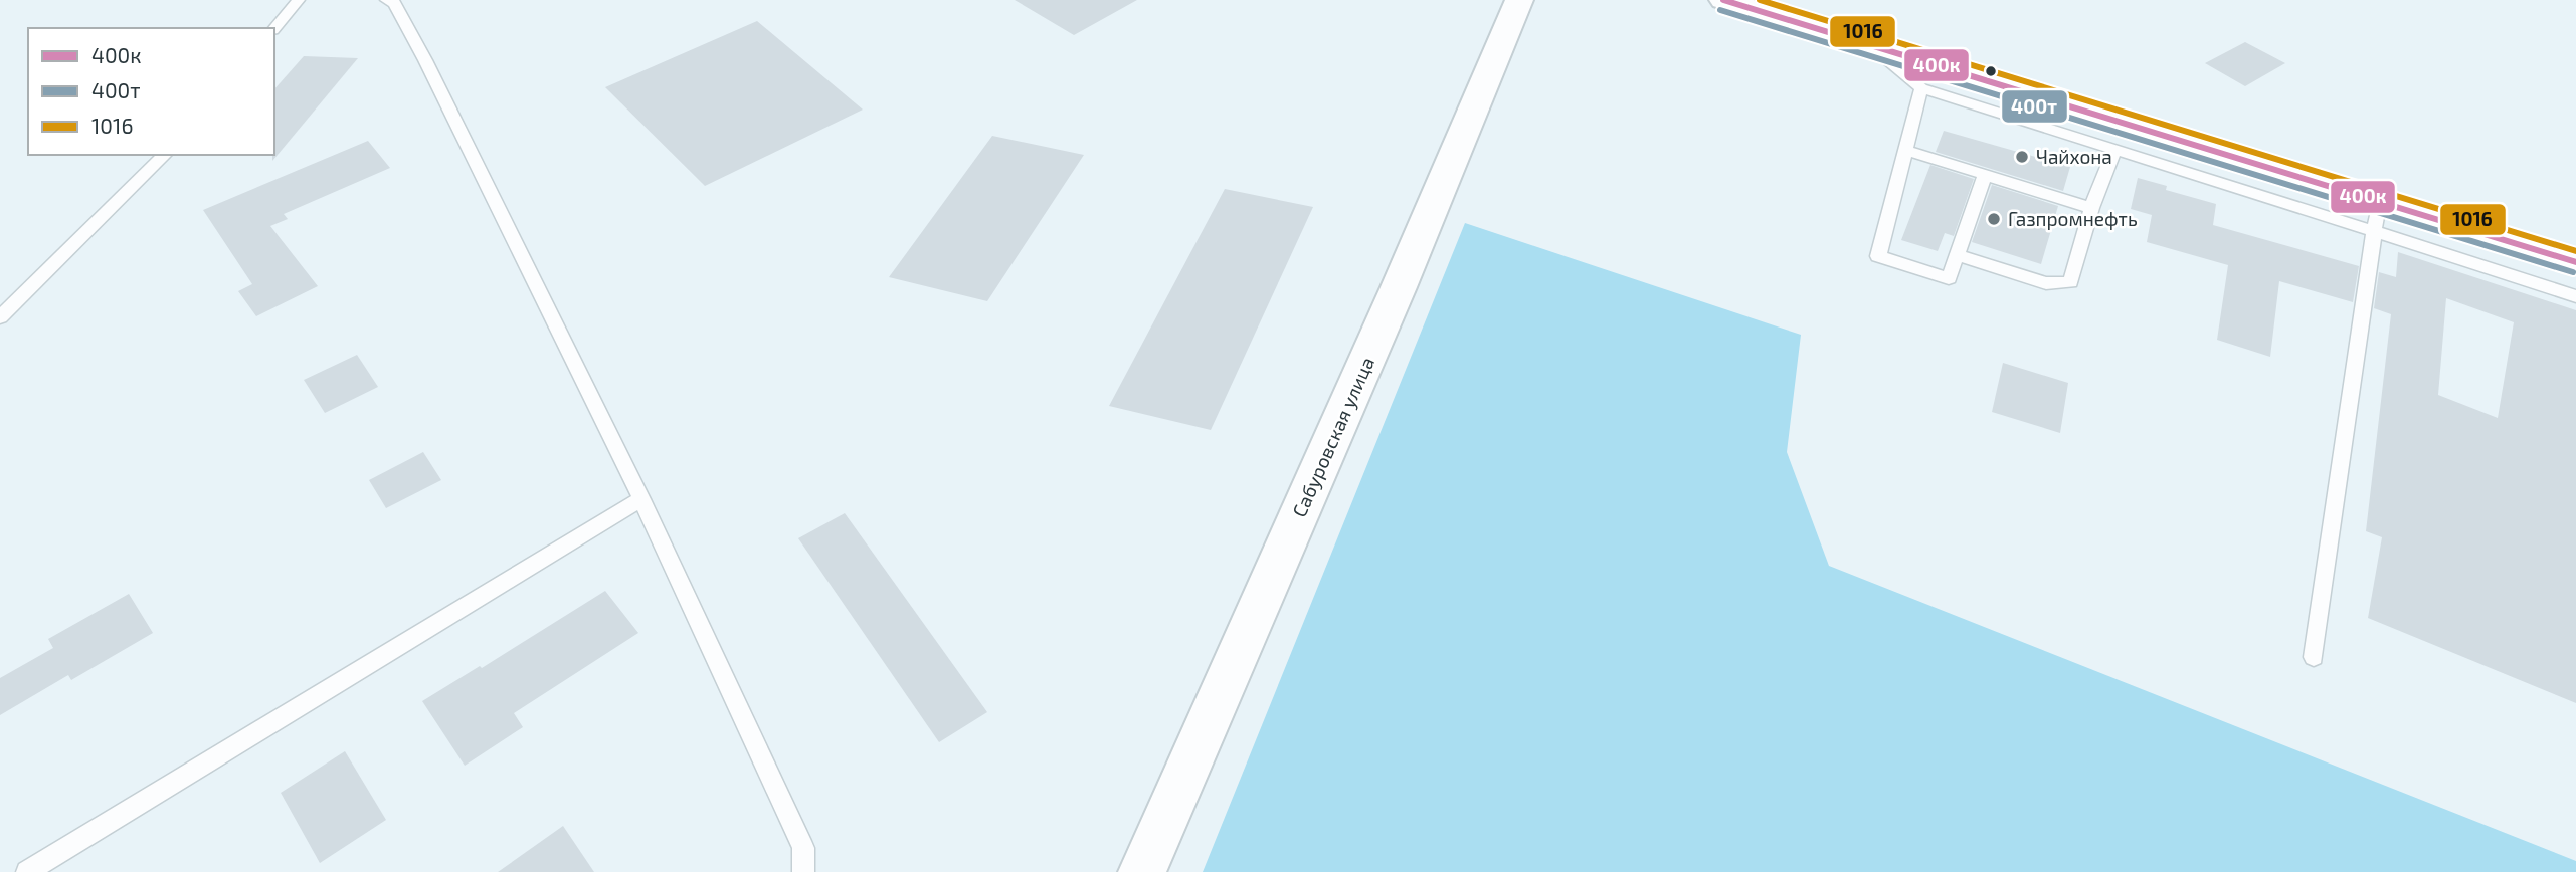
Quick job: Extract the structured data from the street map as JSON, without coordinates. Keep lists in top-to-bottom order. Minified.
{"streets":{"street":["Сабуровская улица"]},"places":["Чайхона","Газпромнефть"],"lines":["transit line 400к","transit line 1016","transit line 400т"],"legend":["400к","400т","1016"]}
